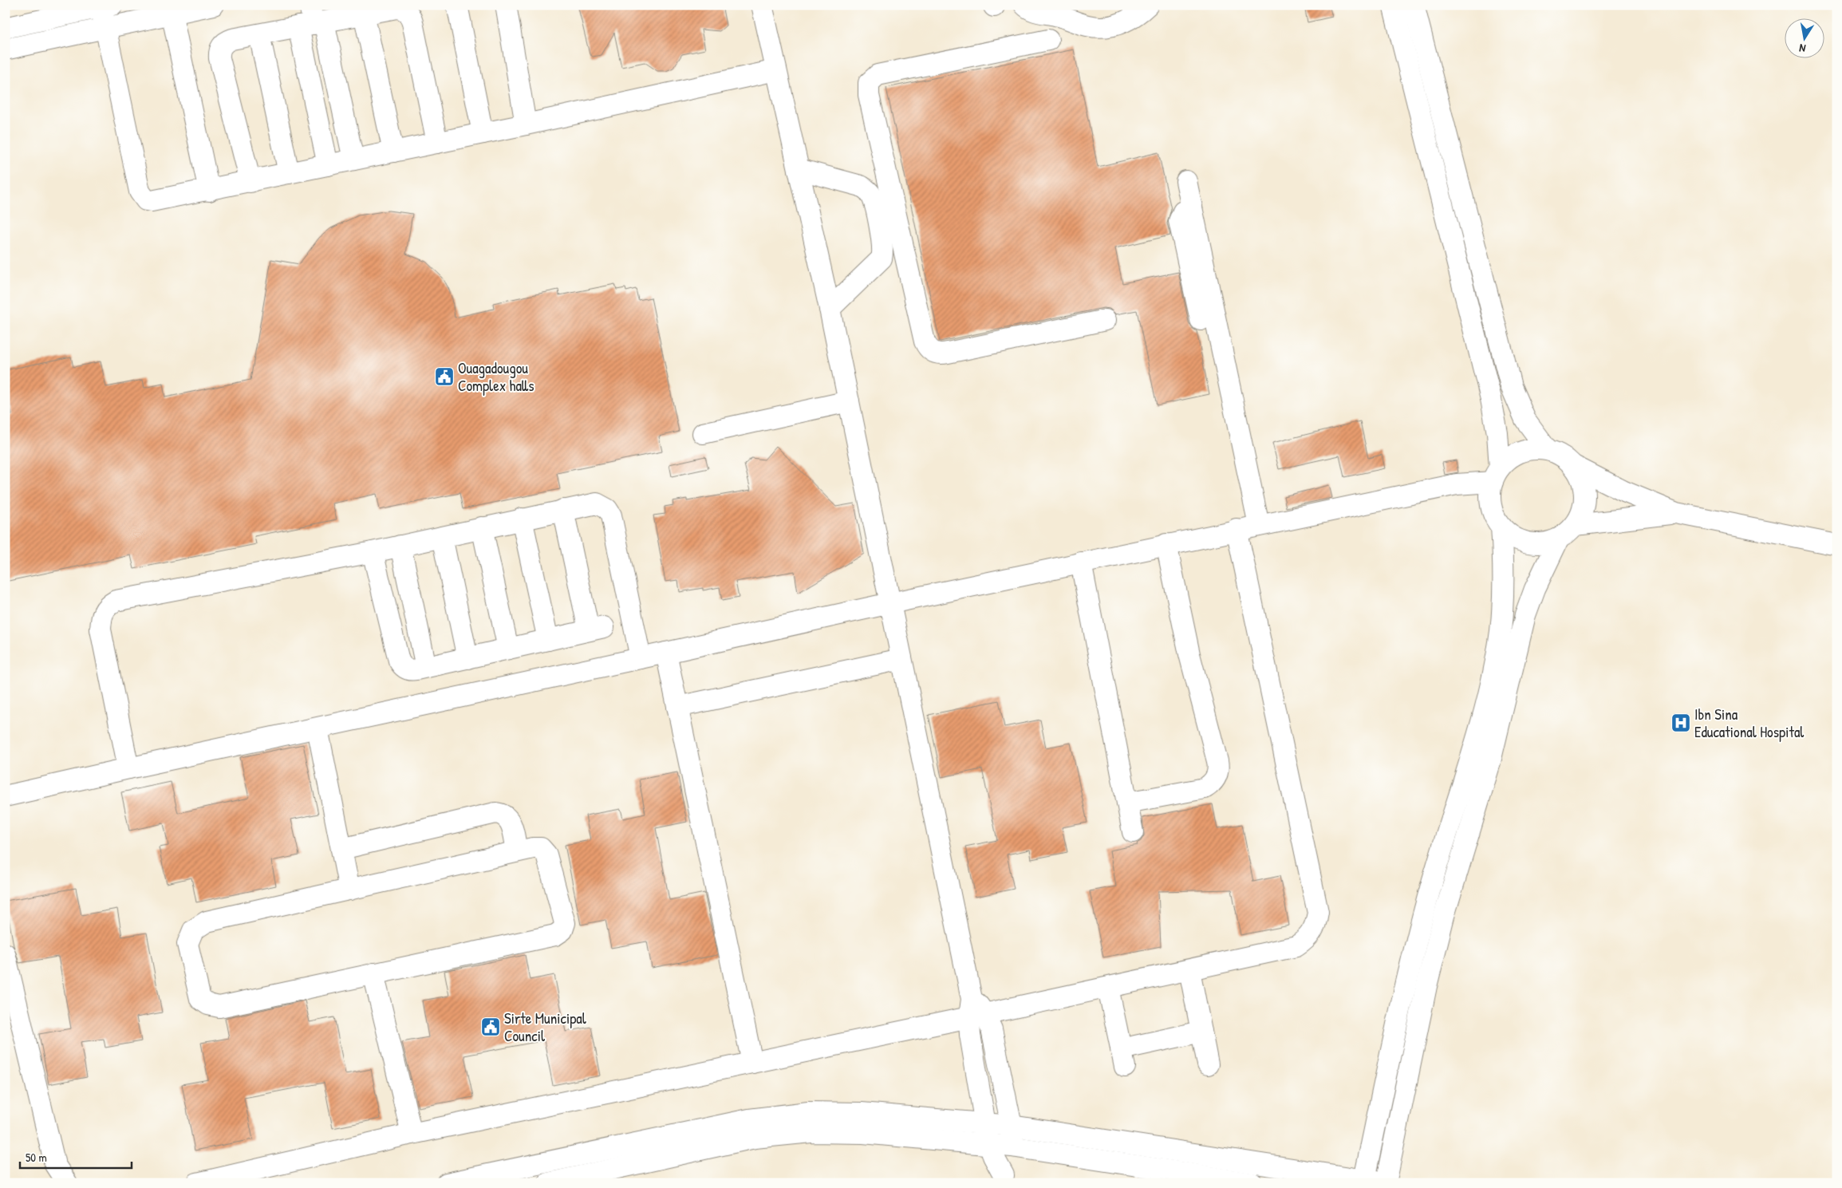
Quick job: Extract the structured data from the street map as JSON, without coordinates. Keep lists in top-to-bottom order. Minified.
{"places":{"public building":["Ouagadougou Complex halls","Sirte Municipal Council"],"hospital":["Ibn Sina Educational Hospital"]},"scale_bar":"50 m","north":"bottom"}
